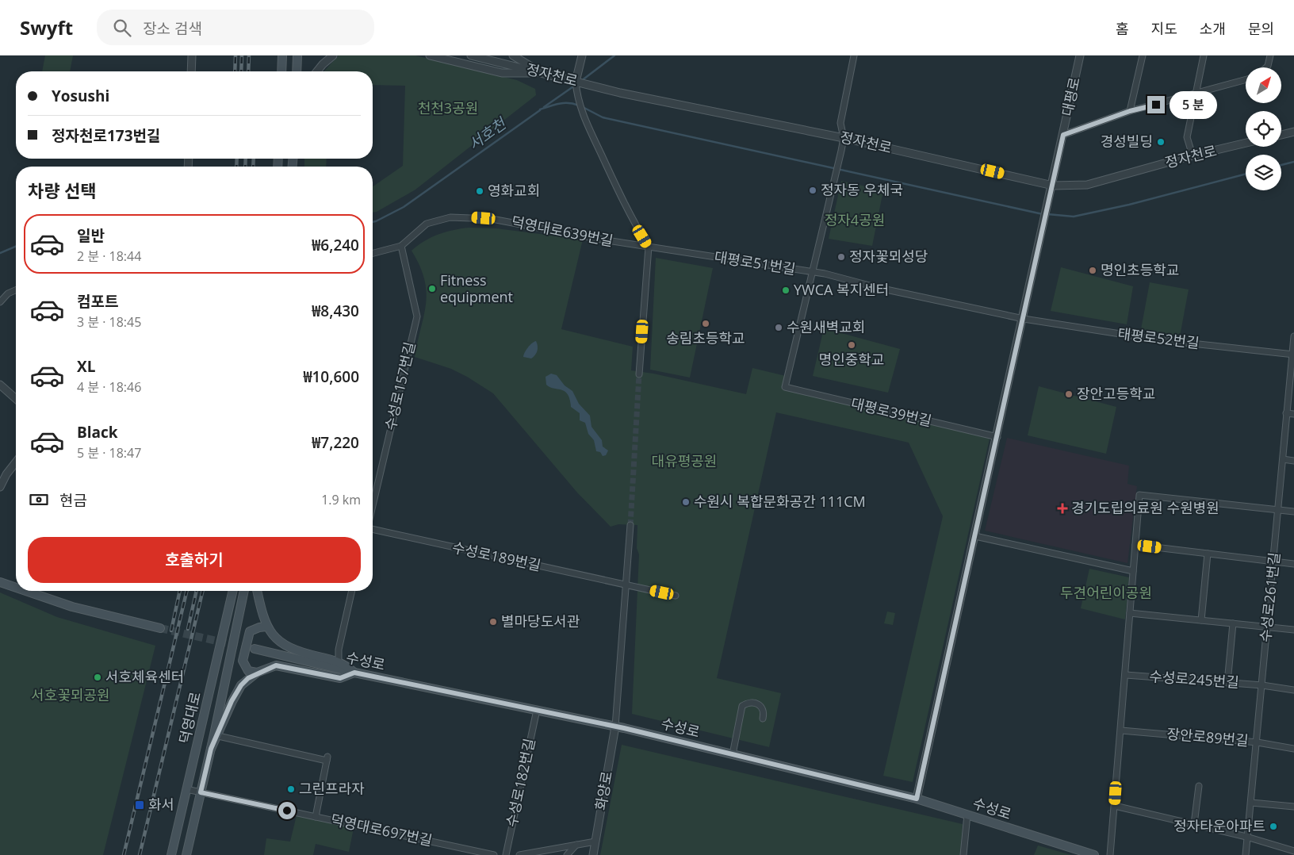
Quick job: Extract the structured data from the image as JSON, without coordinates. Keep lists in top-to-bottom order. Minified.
{"streets":{"main road":["수성로","덕영대로"],"street":["정자천로","대평로","덕영대로639번길","대평로51번길","태평로52번길","수성로157번길","대평로39번길","수성로189번길","수성로261번길","수성로245번길","장안로89번길","수성로182번길","화양로","덕영대로697번길"]},"crossings":[["정자천로","대평로"],["대평로","대평로51번길"],["대평로","태평로52번길"],["덕영대로639번길","대평로51번길"],["덕영대로639번길","수성로157번길"],["대평로51번길","태평로52번길"],["대평로51번길","대평로39번길"],["태평로52번길","수성로261번길"],["수성로261번길","수성로245번길"],["수성로261번길","장안로89번길"],["수성로","수성로182번길"],["수성로","화양로"],["덕영대로","덕영대로697번길"]],"water":["서호천"],"parks":["천천3공원","정자4공원","대유평공원","두견어린이공원","서호꽃뫼공원"],"places":{"other":["경성빌딩","정자동 우체국","영화교회","정자꽃뫼성당","명인초등학교","Fitness equipment","YWCA 복지센터","송림초등학교","수원새벽교회","명인중학교","장안고등학교","수원시 복합문화공간 111CM","별마당도서관","서호체육센터","그린프라자","정자타운아파트"],"health":["경기도립의료원 수원병원"],"transit":["화서"]},"north":"top right","page":{"header":"Swyft","search":"장소 검색","nav":["홈","지도","소개","문의"],"banner":["Yosushi","정자천로173번길"],"bubble":"5 분","heading":"차량 선택","list":[{"name":"일반","note":"2 분 · 18:44","value":"₩6,240"},{"name":"컴포트","note":"3 분 · 18:45","value":"₩8,430"},{"name":"XL","note":"4 분 · 18:46","value":"₩10,600"},{"name":"Black","note":"5 분 · 18:47","value":"₩7,220"}],"pay":["현금","1.9 km"],"buttons":"호출하기"}}
